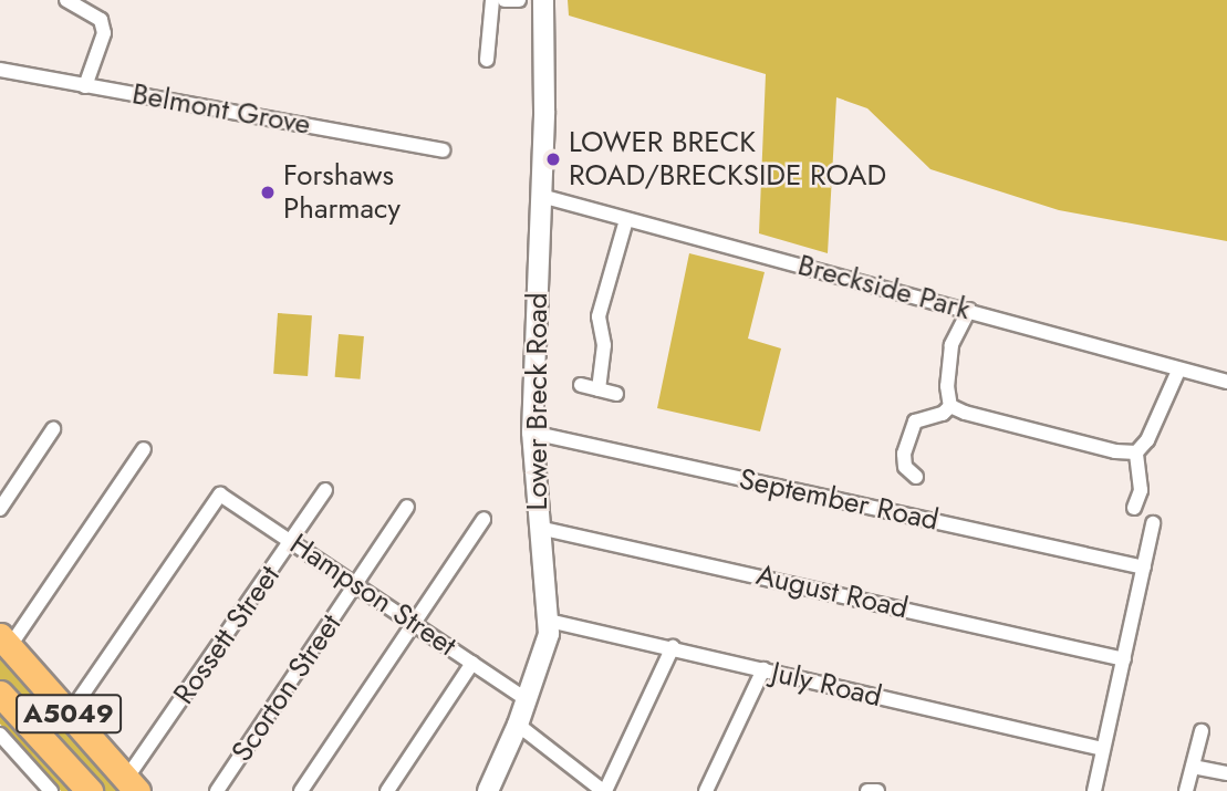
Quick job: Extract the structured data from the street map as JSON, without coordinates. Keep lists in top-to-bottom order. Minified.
{"streets":{"highway":["A5049"],"street":["Belmont Grove","Breckside Park","Lower Breck Road","September Road","August Road","Hampson Street","Rossett Street","July Road","Scorton Street"]},"crossings":[["Breckside Park","Lower Breck Road"],["Lower Breck Road","September Road"],["Lower Breck Road","August Road"],["Lower Breck Road","Hampson Street"],["Lower Breck Road","July Road"],["Hampson Street","Rossett Street"],["Hampson Street","Scorton Street"],["Hampson Street","A5049"],["Rossett Street","A5049"]],"places":["LOWER BRECK ROAD/BRECKSIDE ROAD","Forshaws Pharmacy"]}
